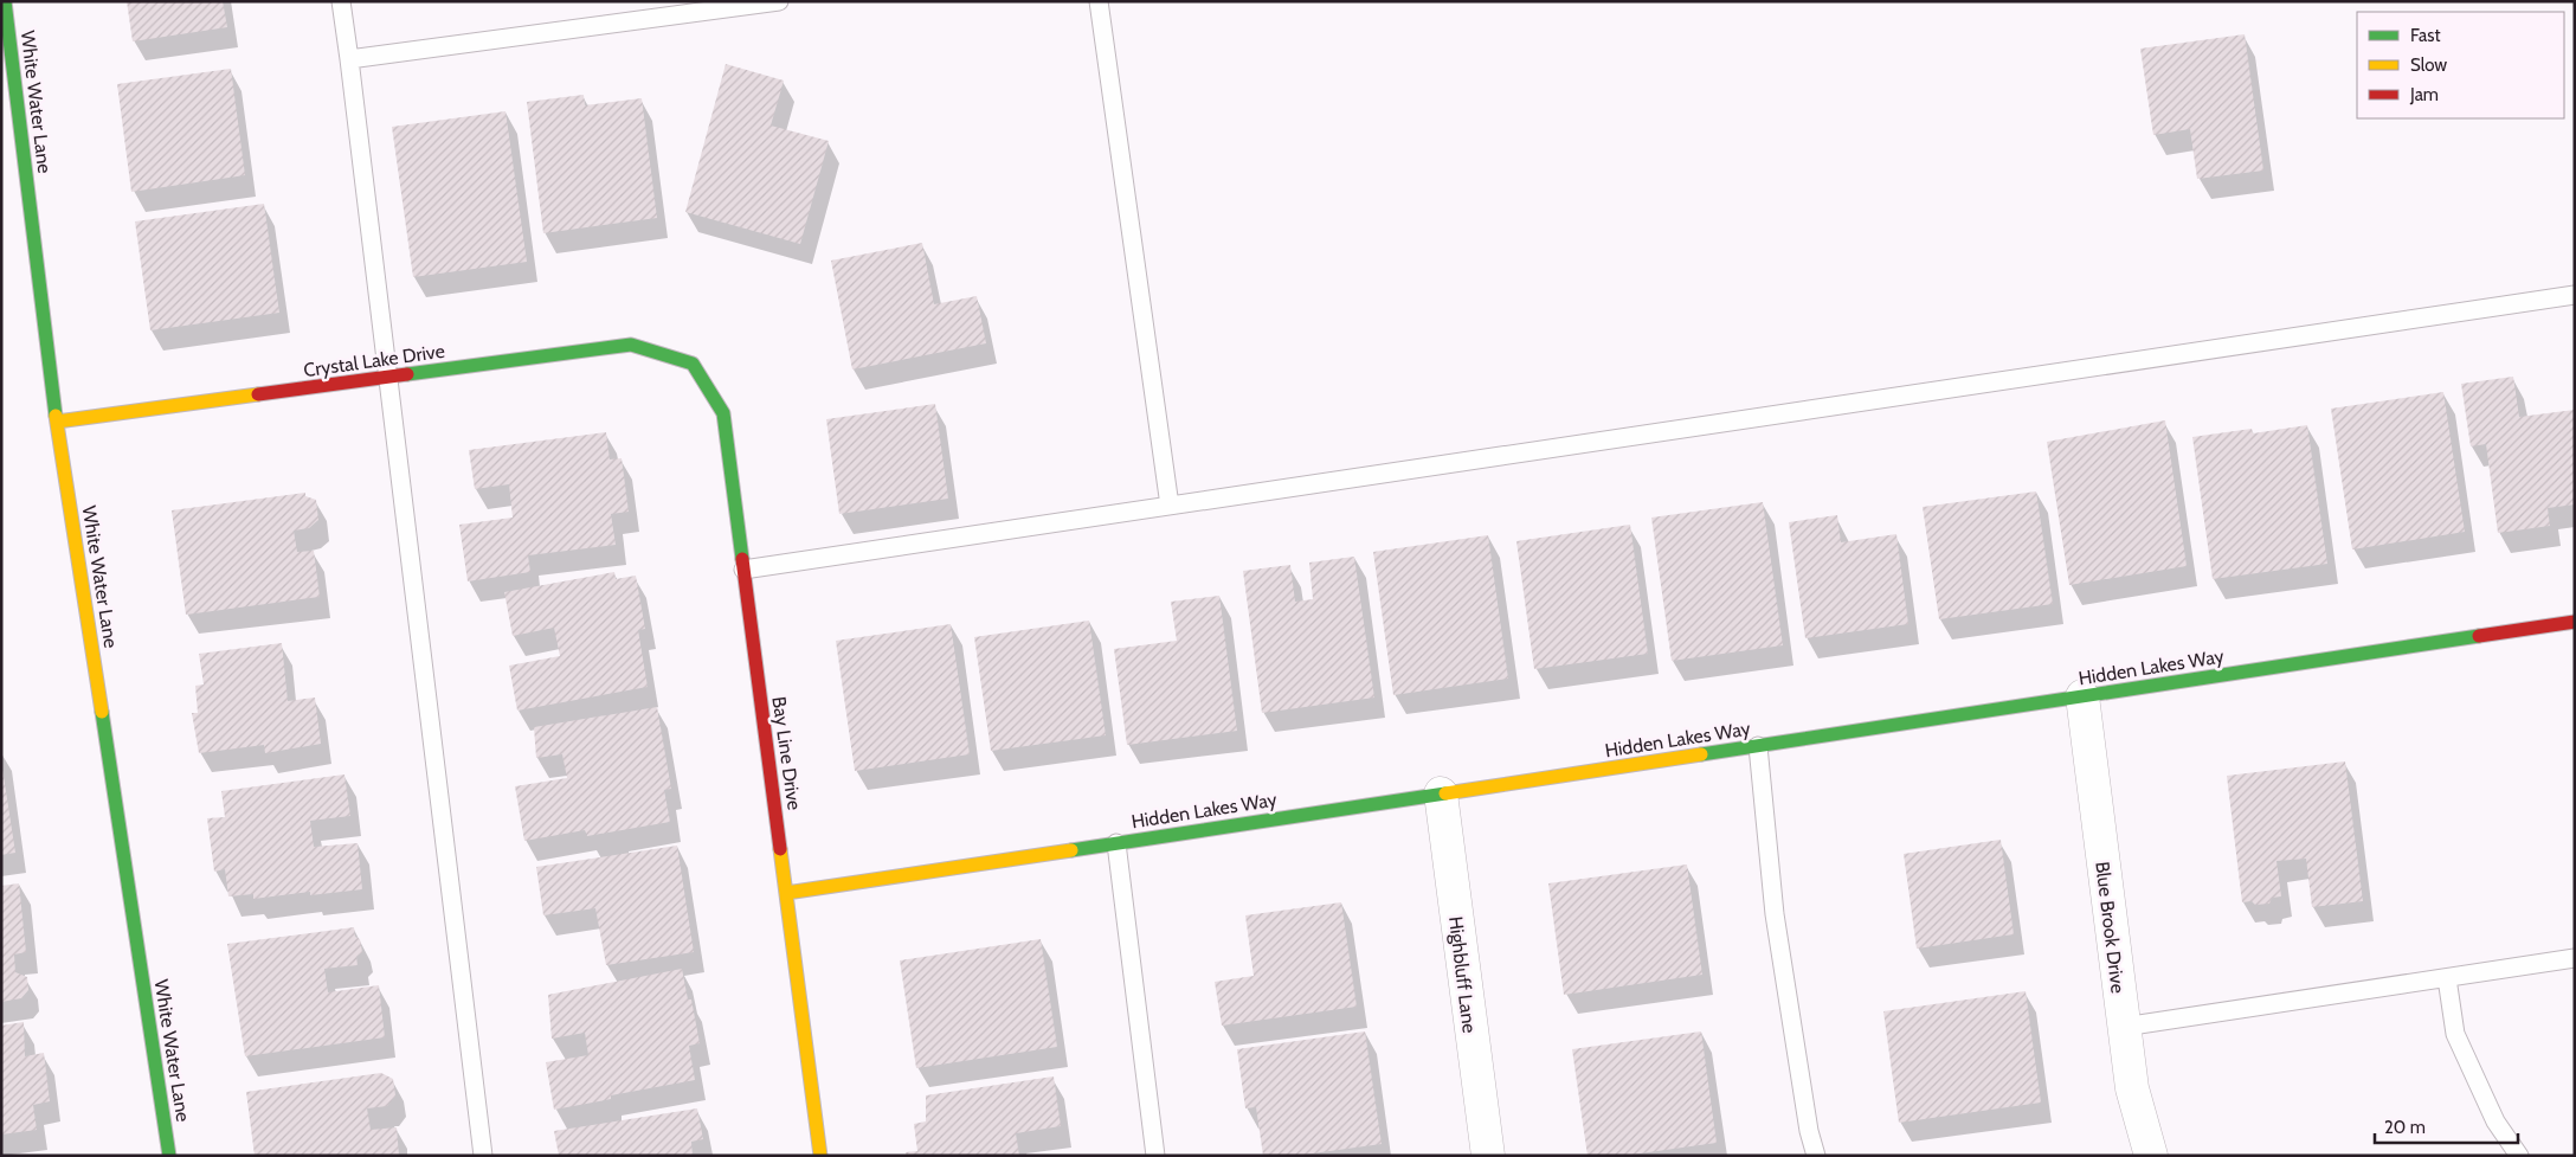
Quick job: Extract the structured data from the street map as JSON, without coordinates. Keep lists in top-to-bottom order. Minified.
{"streets":{"street":["White Water Lane","Crystal Lake Drive","Hidden Lakes Way","Bay Line Drive","Blue Brook Drive","Highbluff Lane"]},"crossings":[["White Water Lane","Crystal Lake Drive"],["Crystal Lake Drive","Bay Line Drive"],["Hidden Lakes Way","Bay Line Drive"],["Hidden Lakes Way","Blue Brook Drive"],["Hidden Lakes Way","Highbluff Lane"]],"legend":["Fast","Slow","Jam"],"scale_bar":"20 m"}
